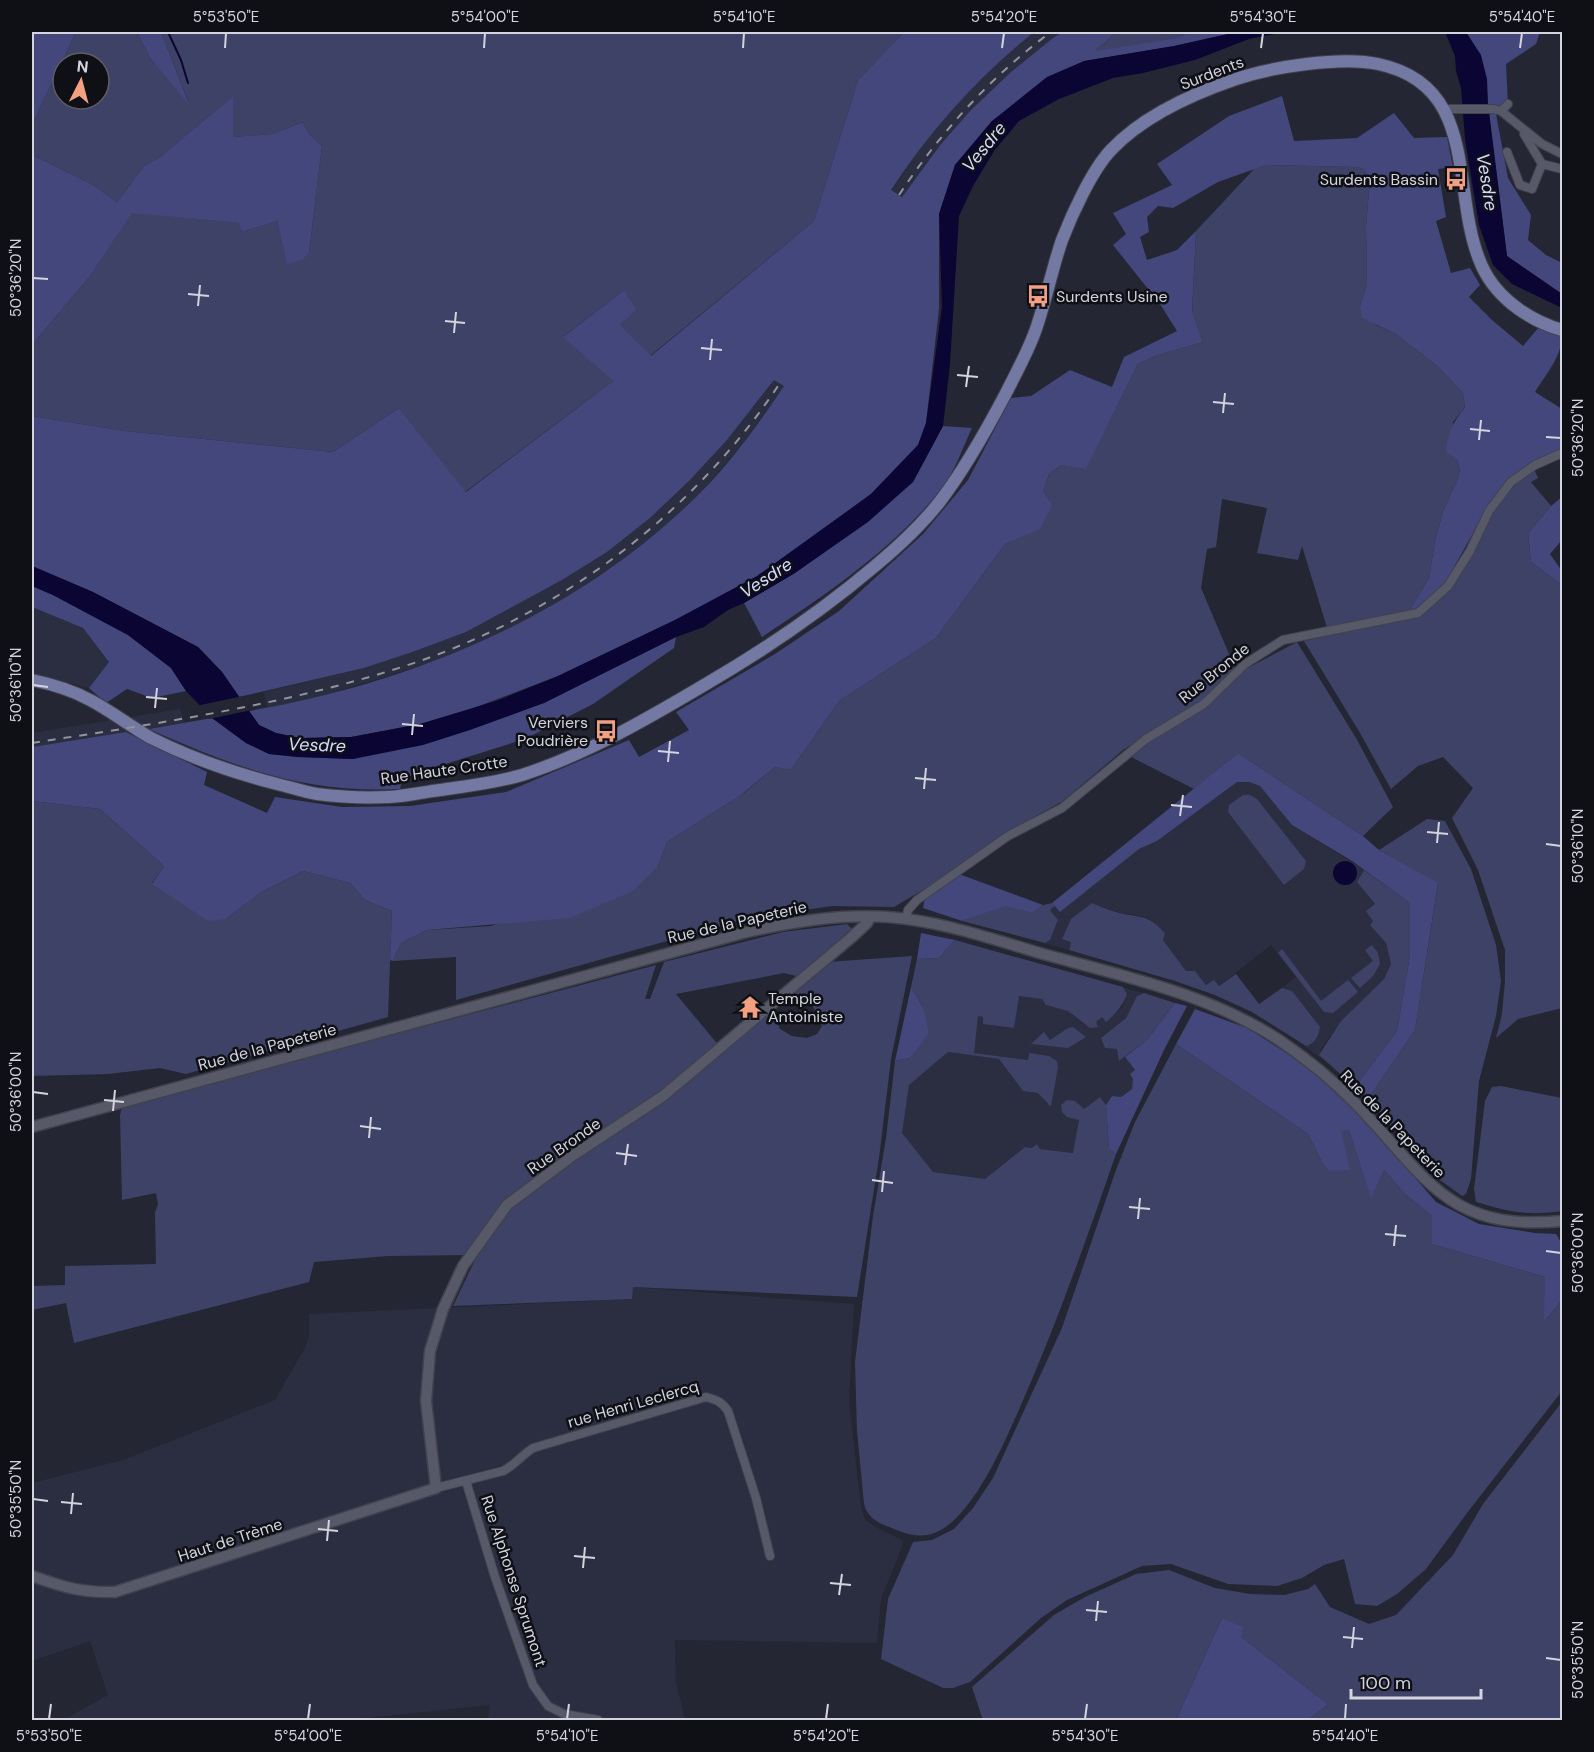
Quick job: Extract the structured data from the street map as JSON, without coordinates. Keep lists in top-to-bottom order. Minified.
{"streets":{"main road":["Surdents","Rue Bronde","Rue Haute Crotte","Rue de la Papeterie","Haut de Trème"],"street":["rue Henri Leclercq","Rue Alphonse Sprumont"]},"crossings":[["Surdents","Rue Haute Crotte"],["Rue Bronde","Rue de la Papeterie"],["Rue Bronde","rue Henri Leclercq"],["Rue Bronde","Haut de Trème"],["rue Henri Leclercq","Haut de Trème"],["rue Henri Leclercq","Rue Alphonse Sprumont"]],"water":["Vesdre"],"places":{"bus stop":["Surdents Bassin","Surdents Usine","Verviers Poudrière"],"temple":["Temple Antoiniste"]},"scale_bar":"100 m","north":"top","coordinates":["5°53'50\"E","5°54'00\"E","5°54'10\"E","5°54'20\"E","5°54'30\"E","5°54'40\"E","50°36'20\"N","50°36'10\"N","50°36'00\"N","50°35'50\"N"]}
